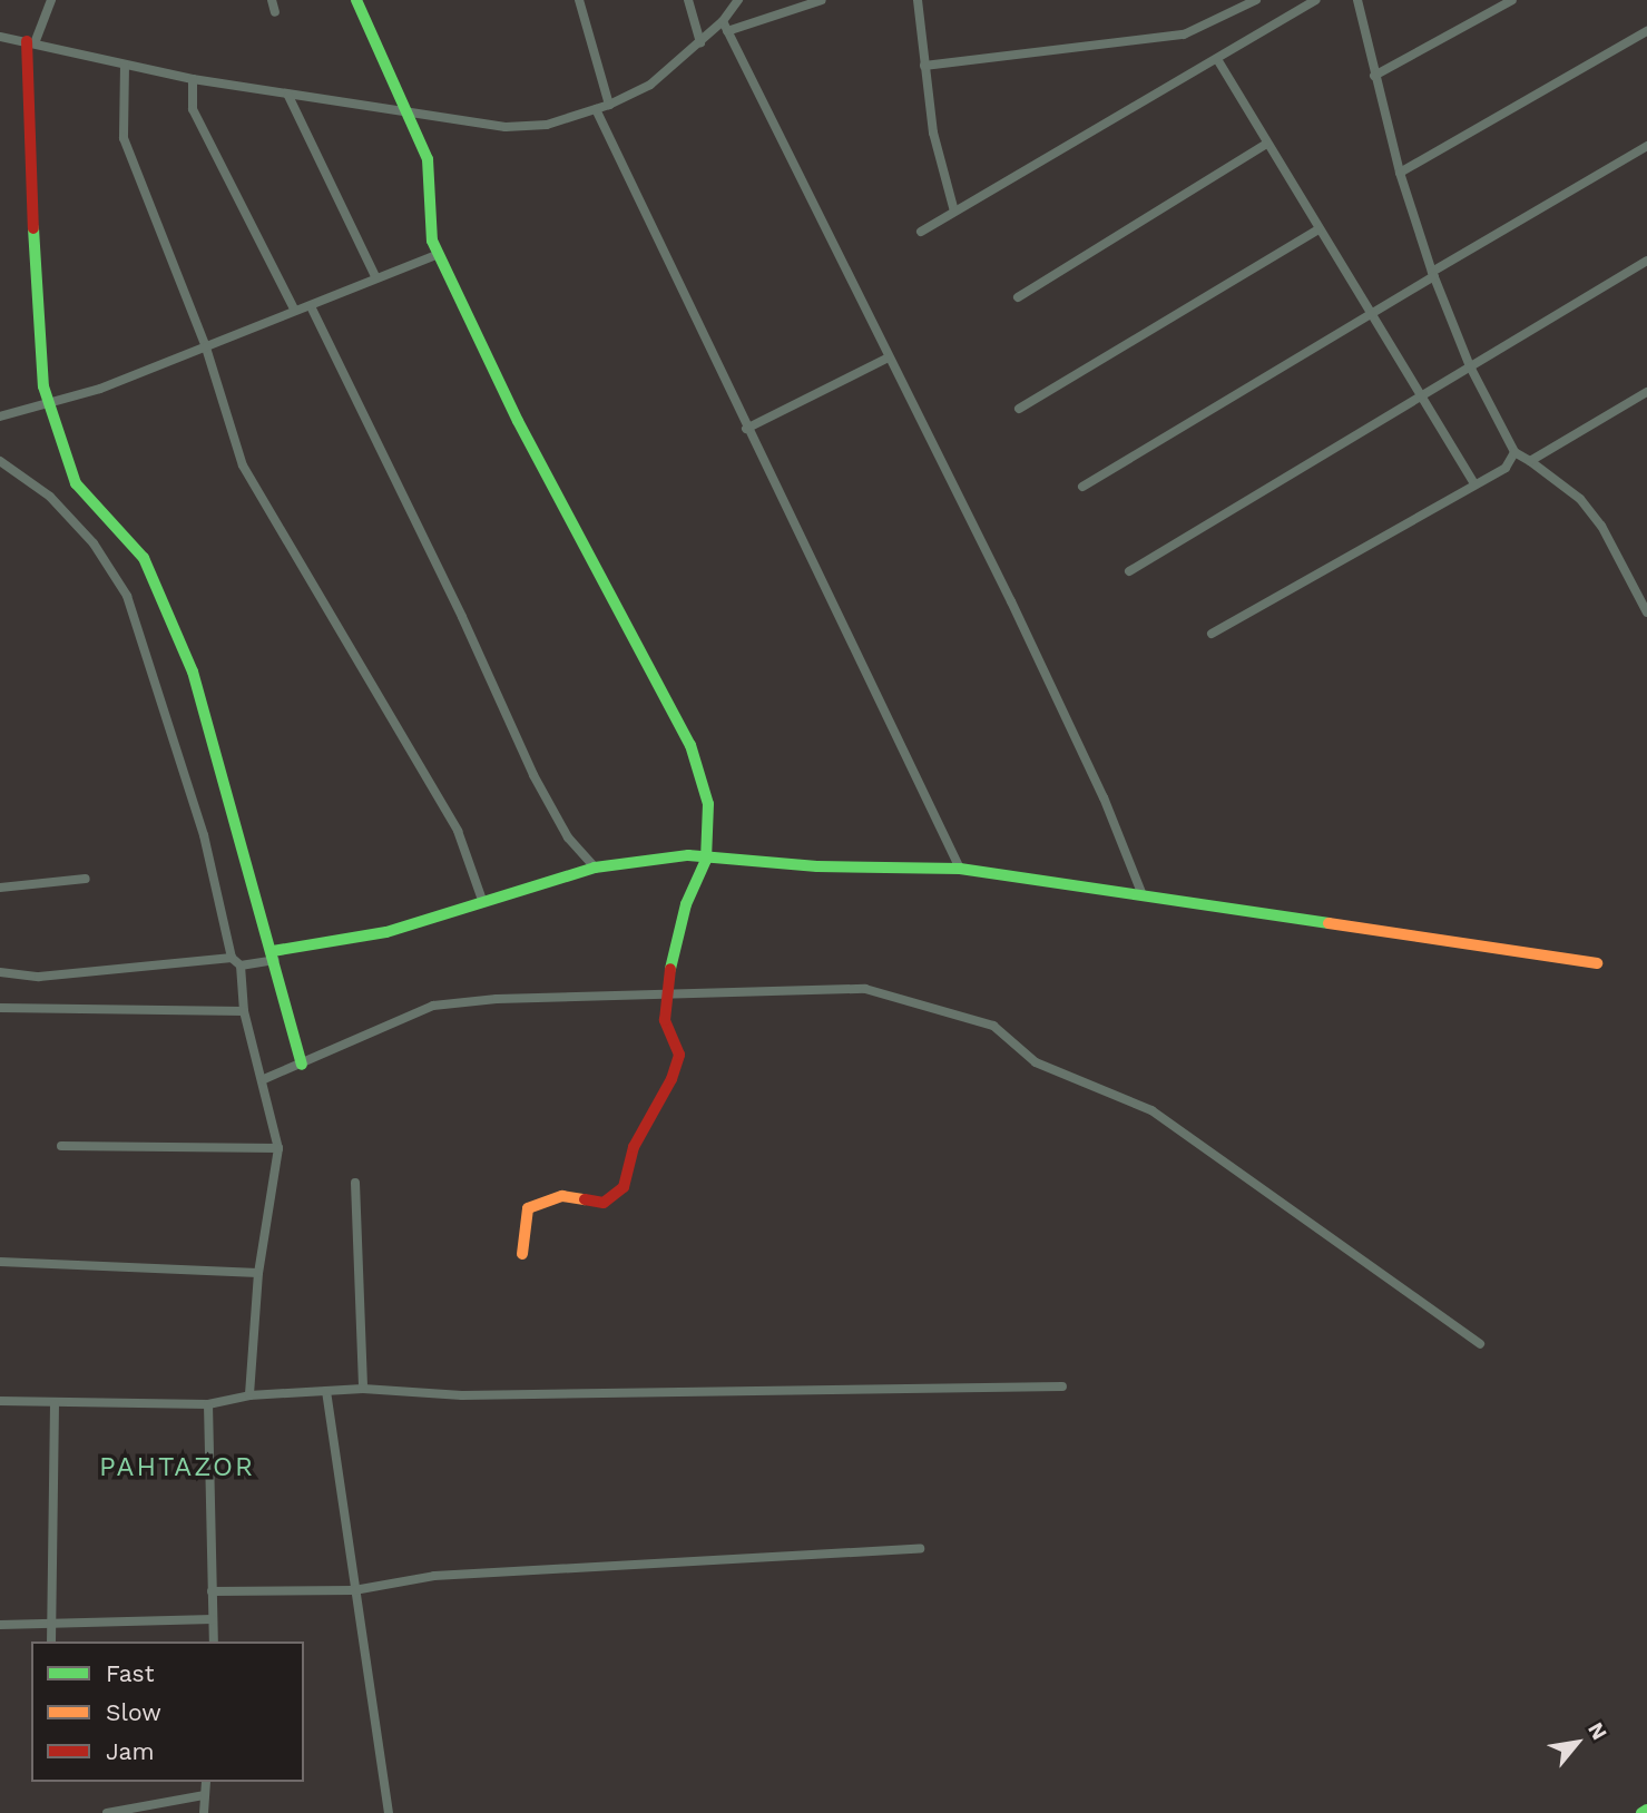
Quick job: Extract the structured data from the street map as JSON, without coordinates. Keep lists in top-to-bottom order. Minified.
{"districts":["PAHTAZOR"],"legend":["Fast","Slow","Jam"],"north":"top right"}
